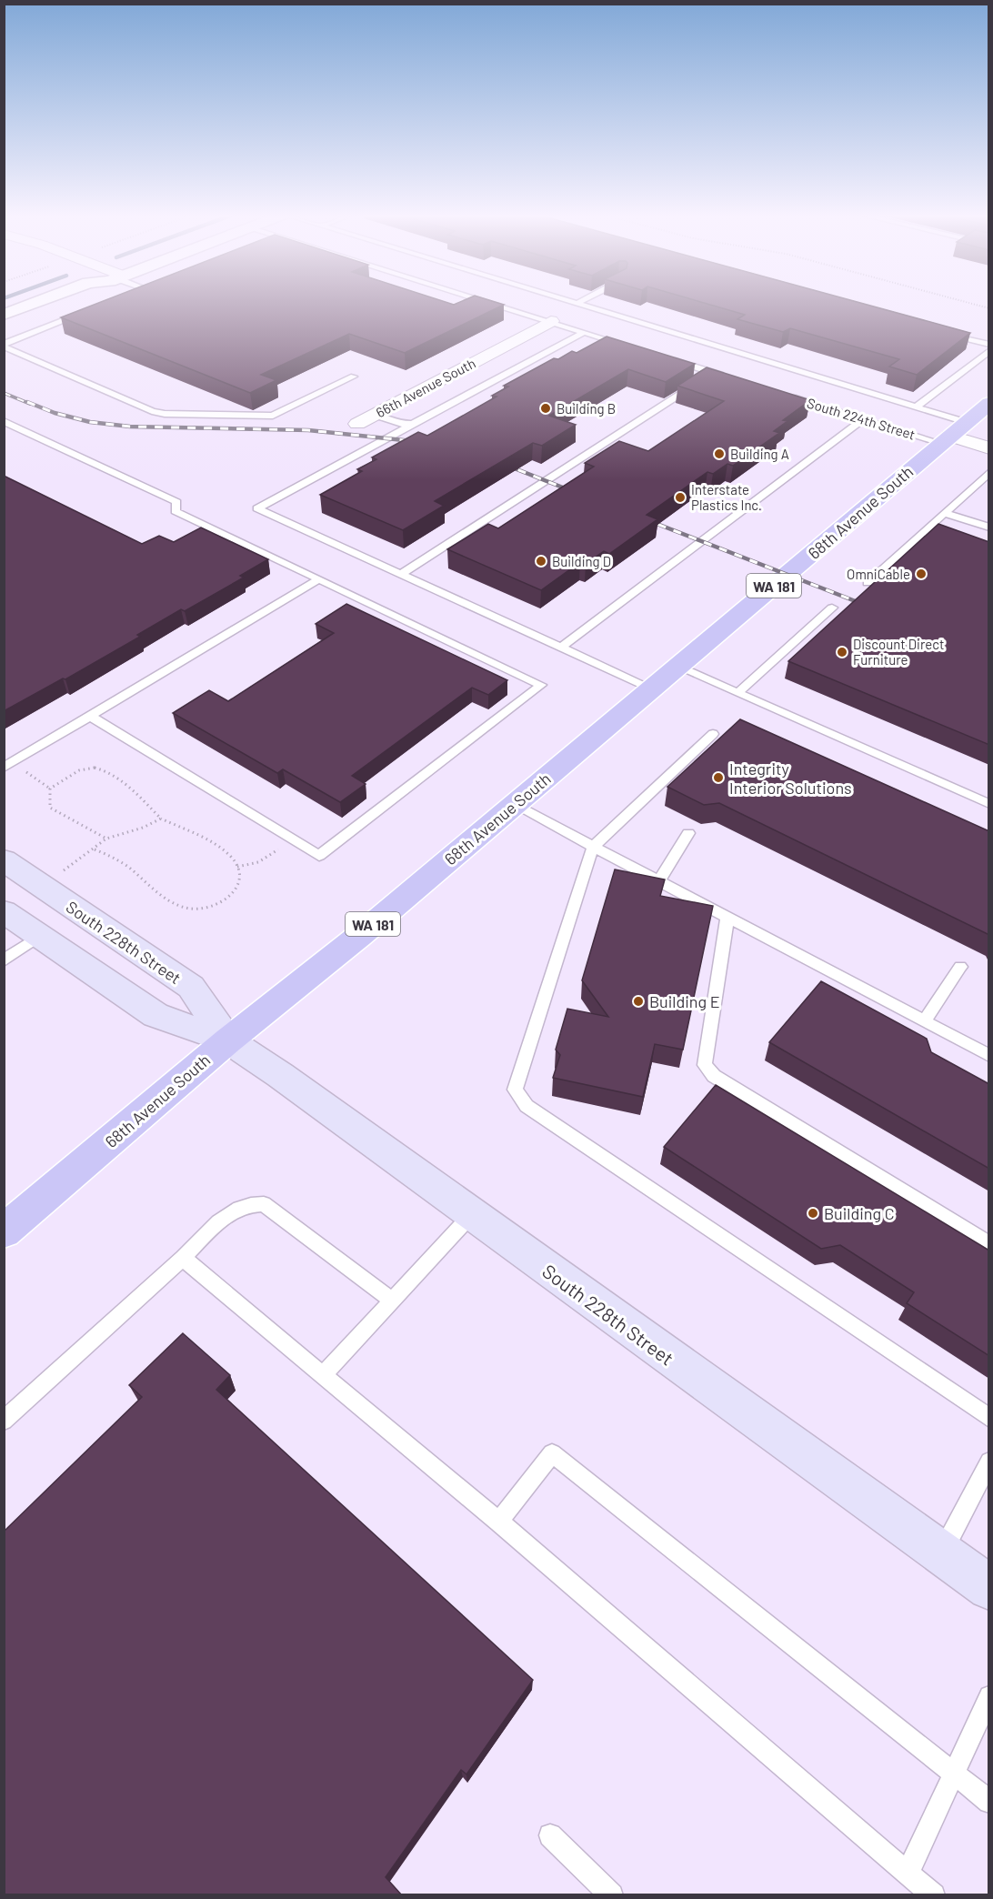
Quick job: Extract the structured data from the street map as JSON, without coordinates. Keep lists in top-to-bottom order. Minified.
{"streets":{"main road":["68th Avenue South","WA 181","South 228th Street"],"street":["66th Avenue South","South 224th Street"]},"crossings":[["South 224th Street","68th Avenue South"],["68th Avenue South","South 228th Street"]],"places":["Building B","Building A","Interstate Plastics Inc.","Building D","OmniCable","Discount Direct Furniture","Integrity Interior Solutions","Building E","Building C"]}
